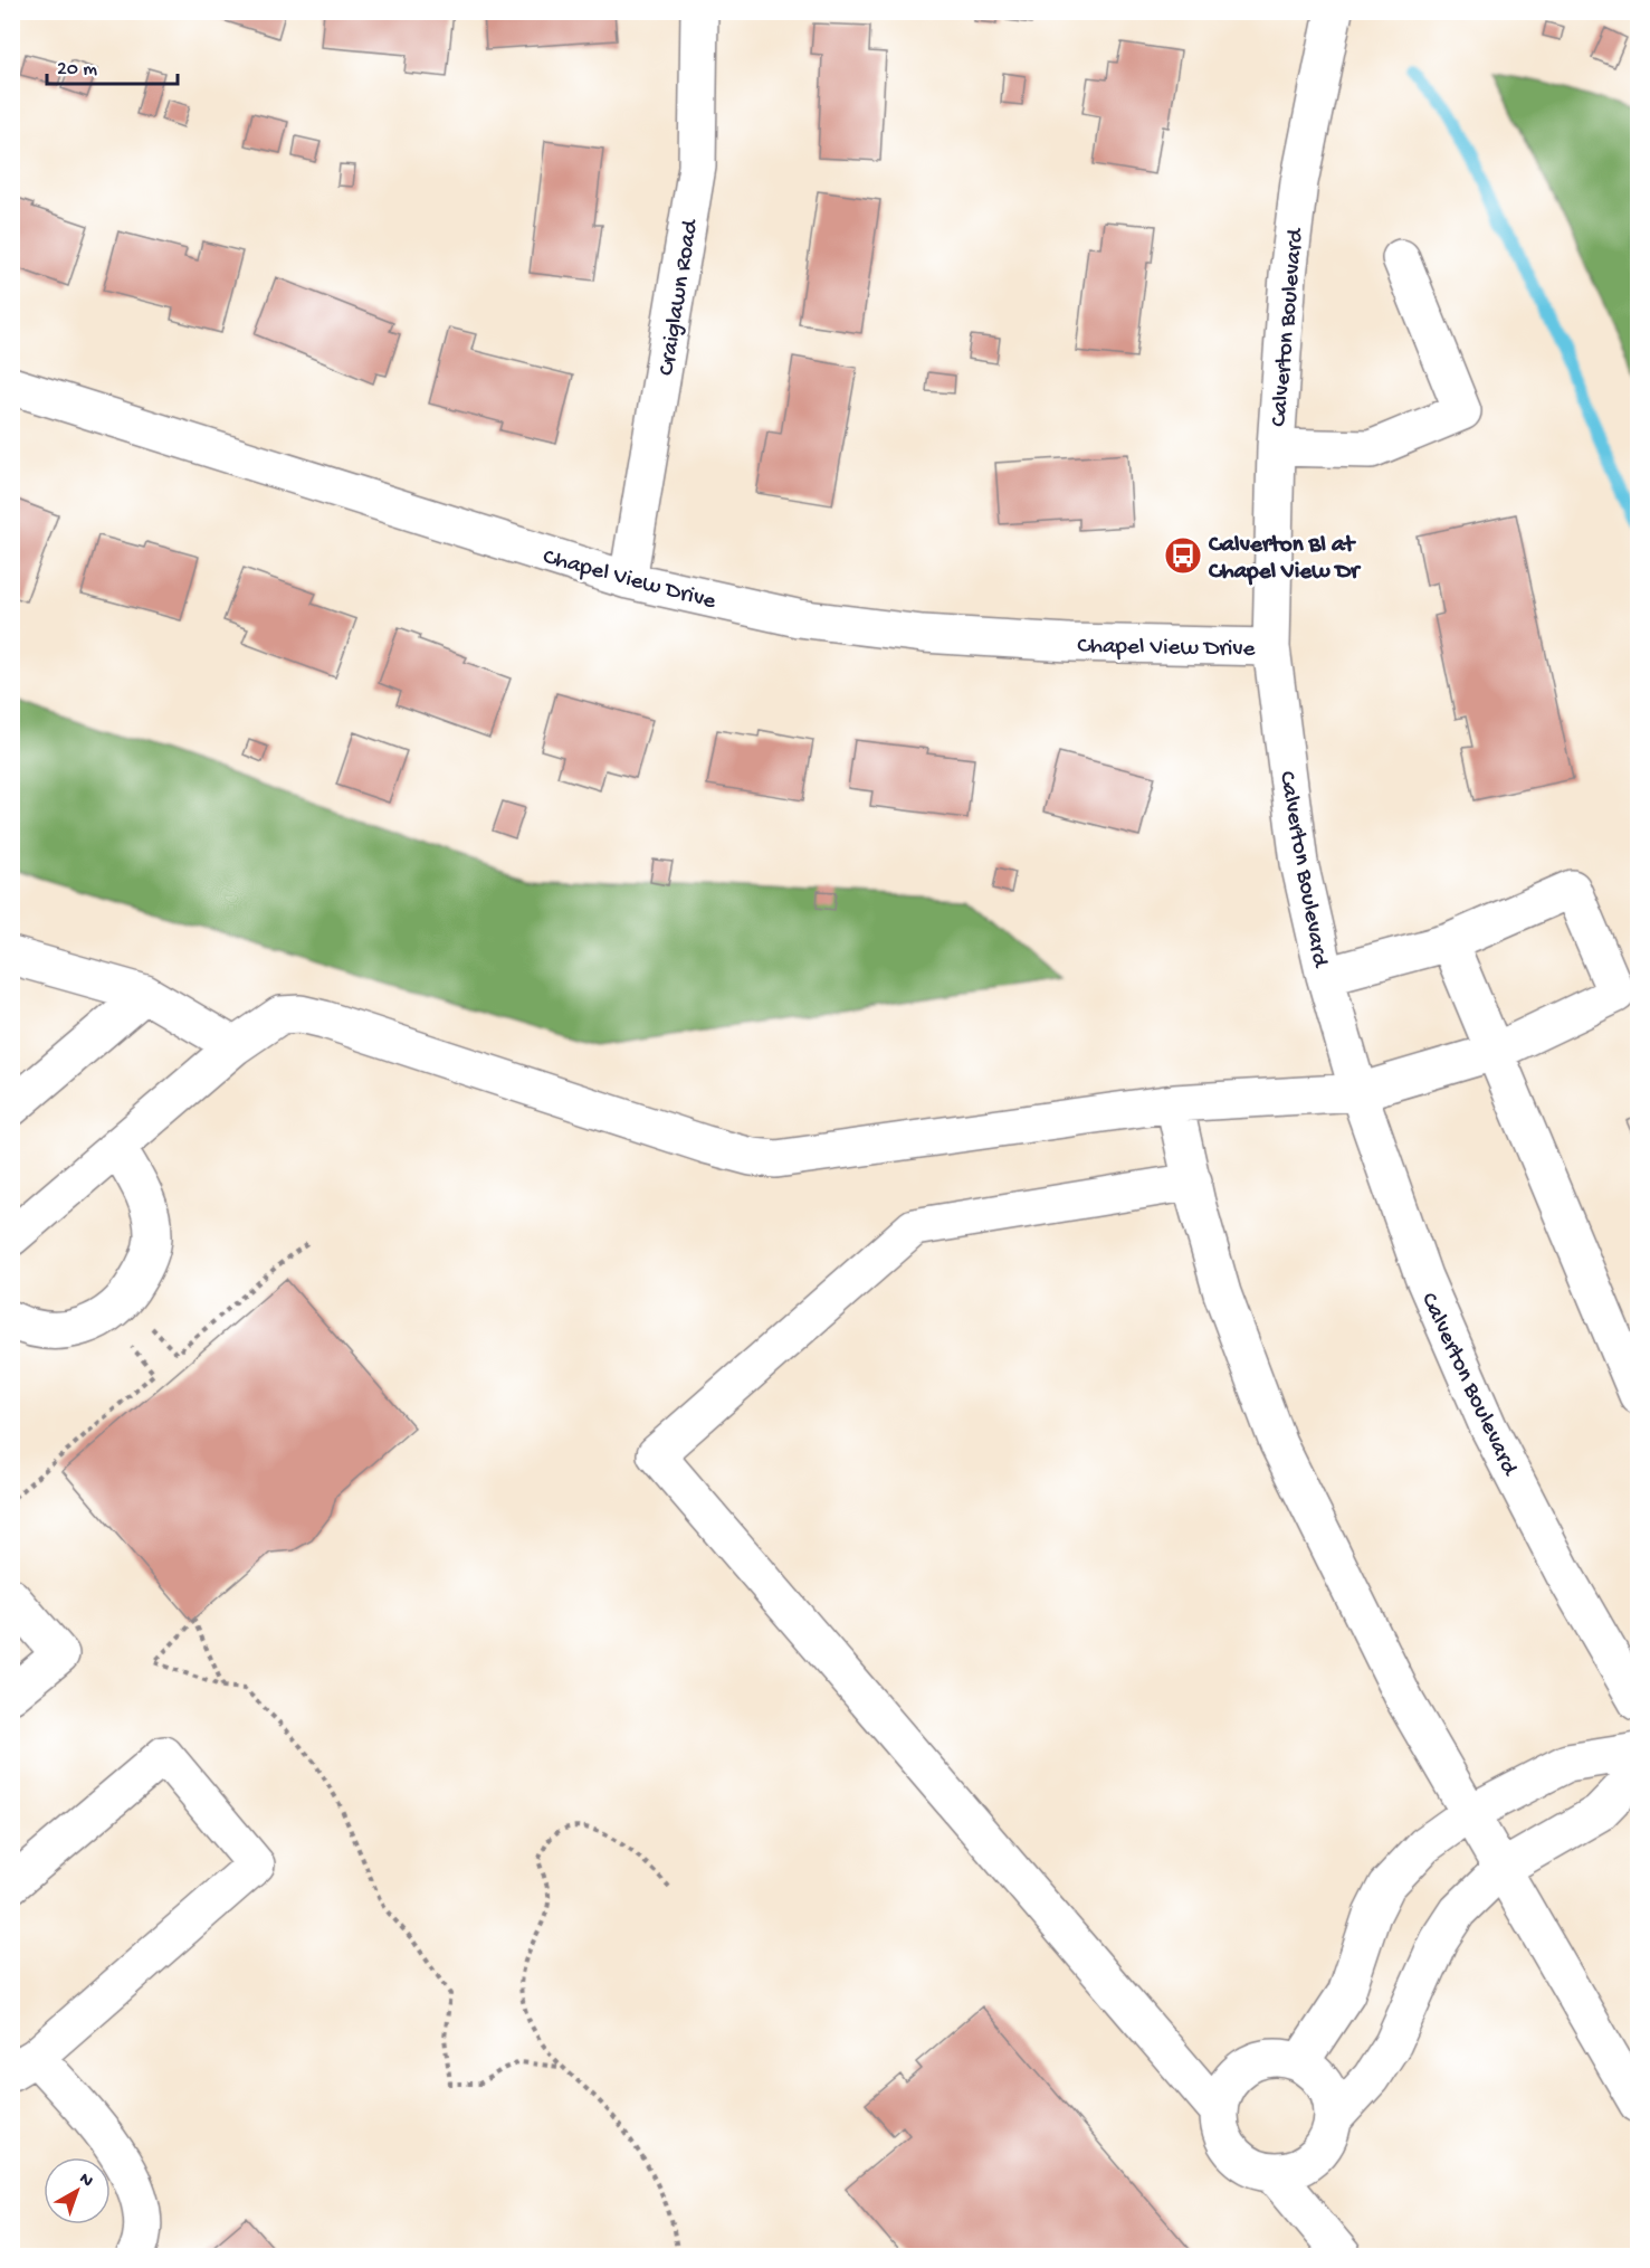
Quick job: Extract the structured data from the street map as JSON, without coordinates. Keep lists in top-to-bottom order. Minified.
{"streets":{"street":["Craiglawn Road","Calverton Boulevard","Chapel View Drive"]},"crossings":[["Craiglawn Road","Chapel View Drive"],["Calverton Boulevard","Chapel View Drive"]],"places":{"bus stop":["Calverton Bl at Chapel View Dr"]},"scale_bar":"20 m","north":"top right"}
